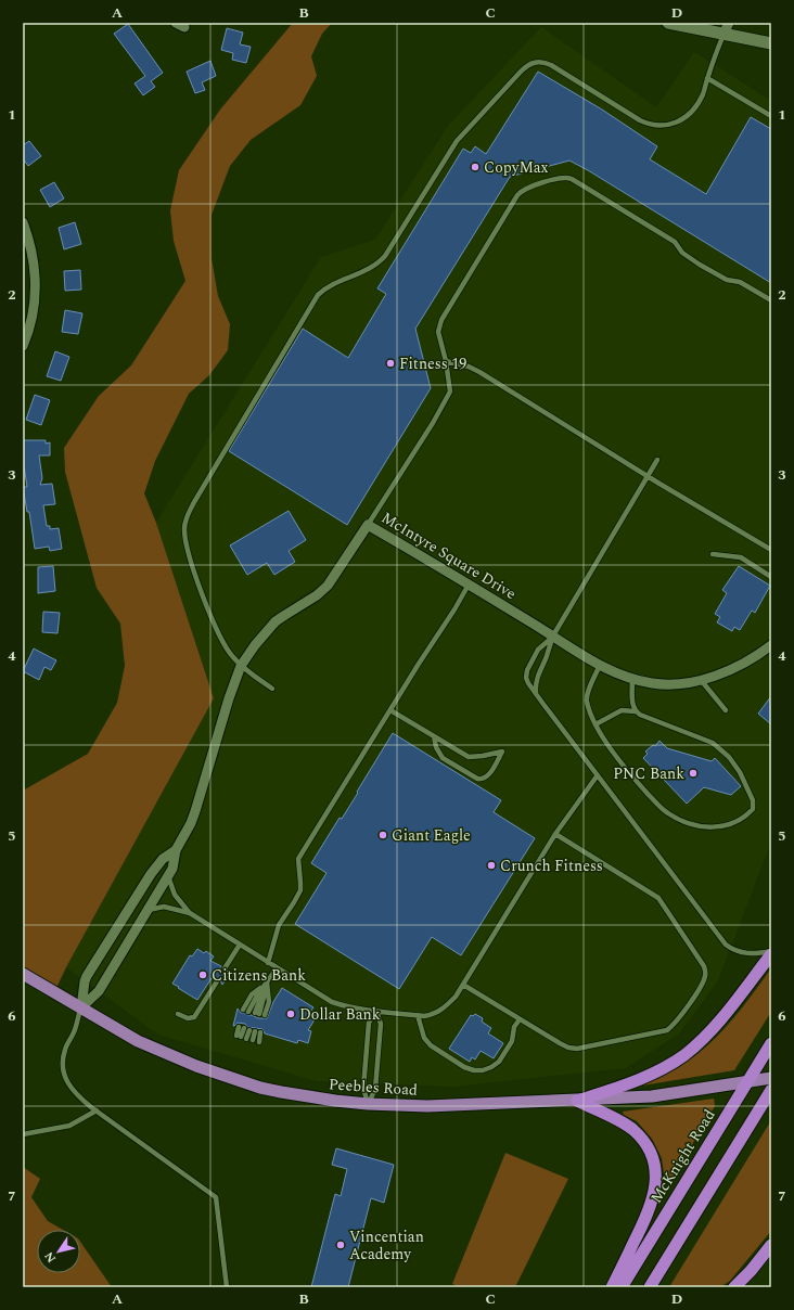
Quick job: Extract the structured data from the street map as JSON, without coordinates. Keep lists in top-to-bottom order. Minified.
{"streets":{"highway":["McKnight Road"],"main road":["Peebles Road"],"street":["McIntyre Square Drive"]},"crossings":[["McIntyre Square Drive","Peebles Road"],["Peebles Road","McKnight Road"]],"places":["CopyMax","Fitness 19","PNC Bank","Giant Eagle","Crunch Fitness","Citizens Bank","Dollar Bank","Vincentian Academy"],"north":"bottom left","grid":{"columns":["A","B","C","D"],"rows":["1","2","3","4","5","6","7"]}}
